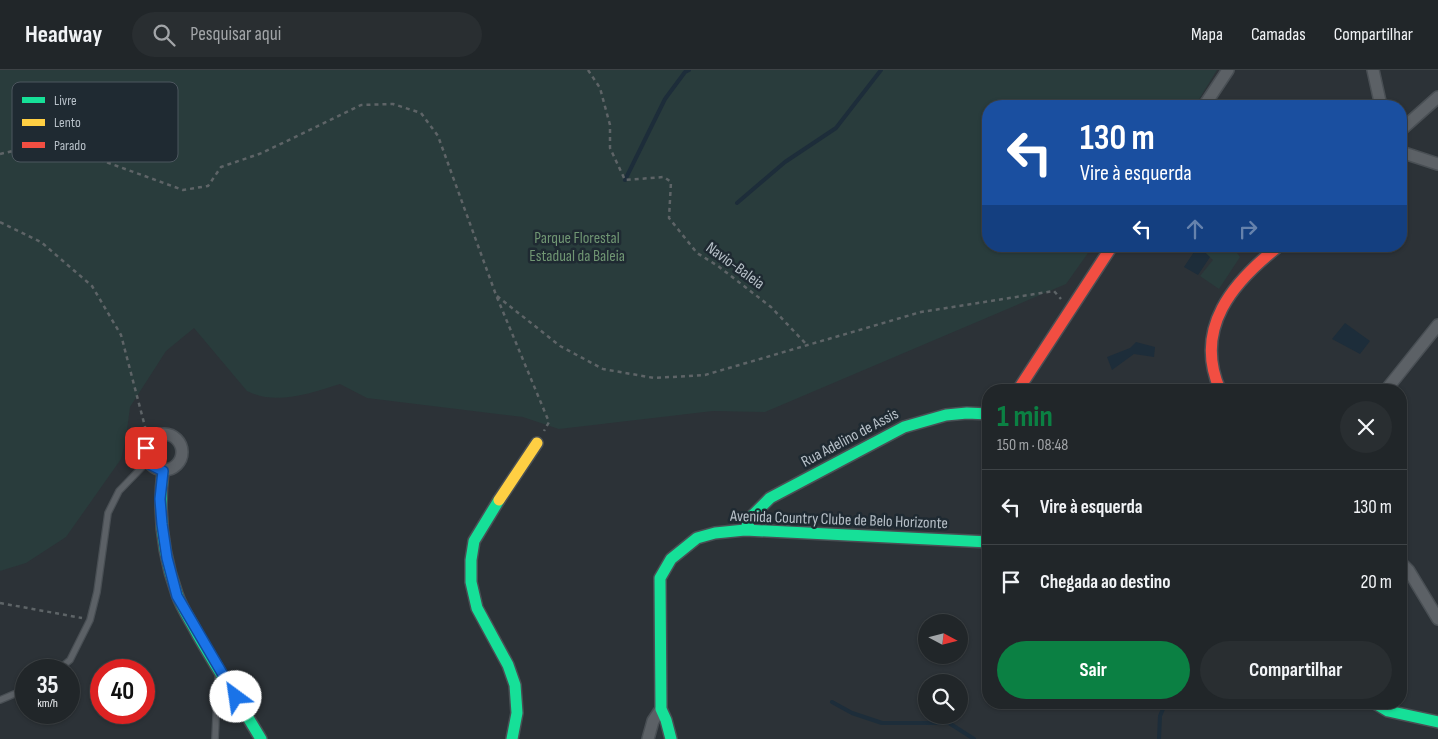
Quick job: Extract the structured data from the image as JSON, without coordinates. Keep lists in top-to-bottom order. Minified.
{"streets":{"street":["Rua Adelino de Assis","Avenida Country Clube de Belo Horizonte"],"path":["Navio-Baleia"]},"crossings":[["Rua Adelino de Assis","Avenida Country Clube de Belo Horizonte"]],"parks":["Parque Florestal Estadual da Baleia"],"legend":["Livre","Lento","Parado"],"north":"right","page":{"header":"Headway","search":"Pesquisar aqui","nav":["Mapa","Camadas","Compartilhar"],"turn":["130 m","Vire à esquerda"],"heading":["1 min","150 m · 08:48"],"list":[{"name":"Vire à esquerda","value":"130 m"},{"name":"Chegada ao destino","value":"20 m"}],"buttons":["Sair","Compartilhar"],"speed":"35 km/h","limit":"40"}}
